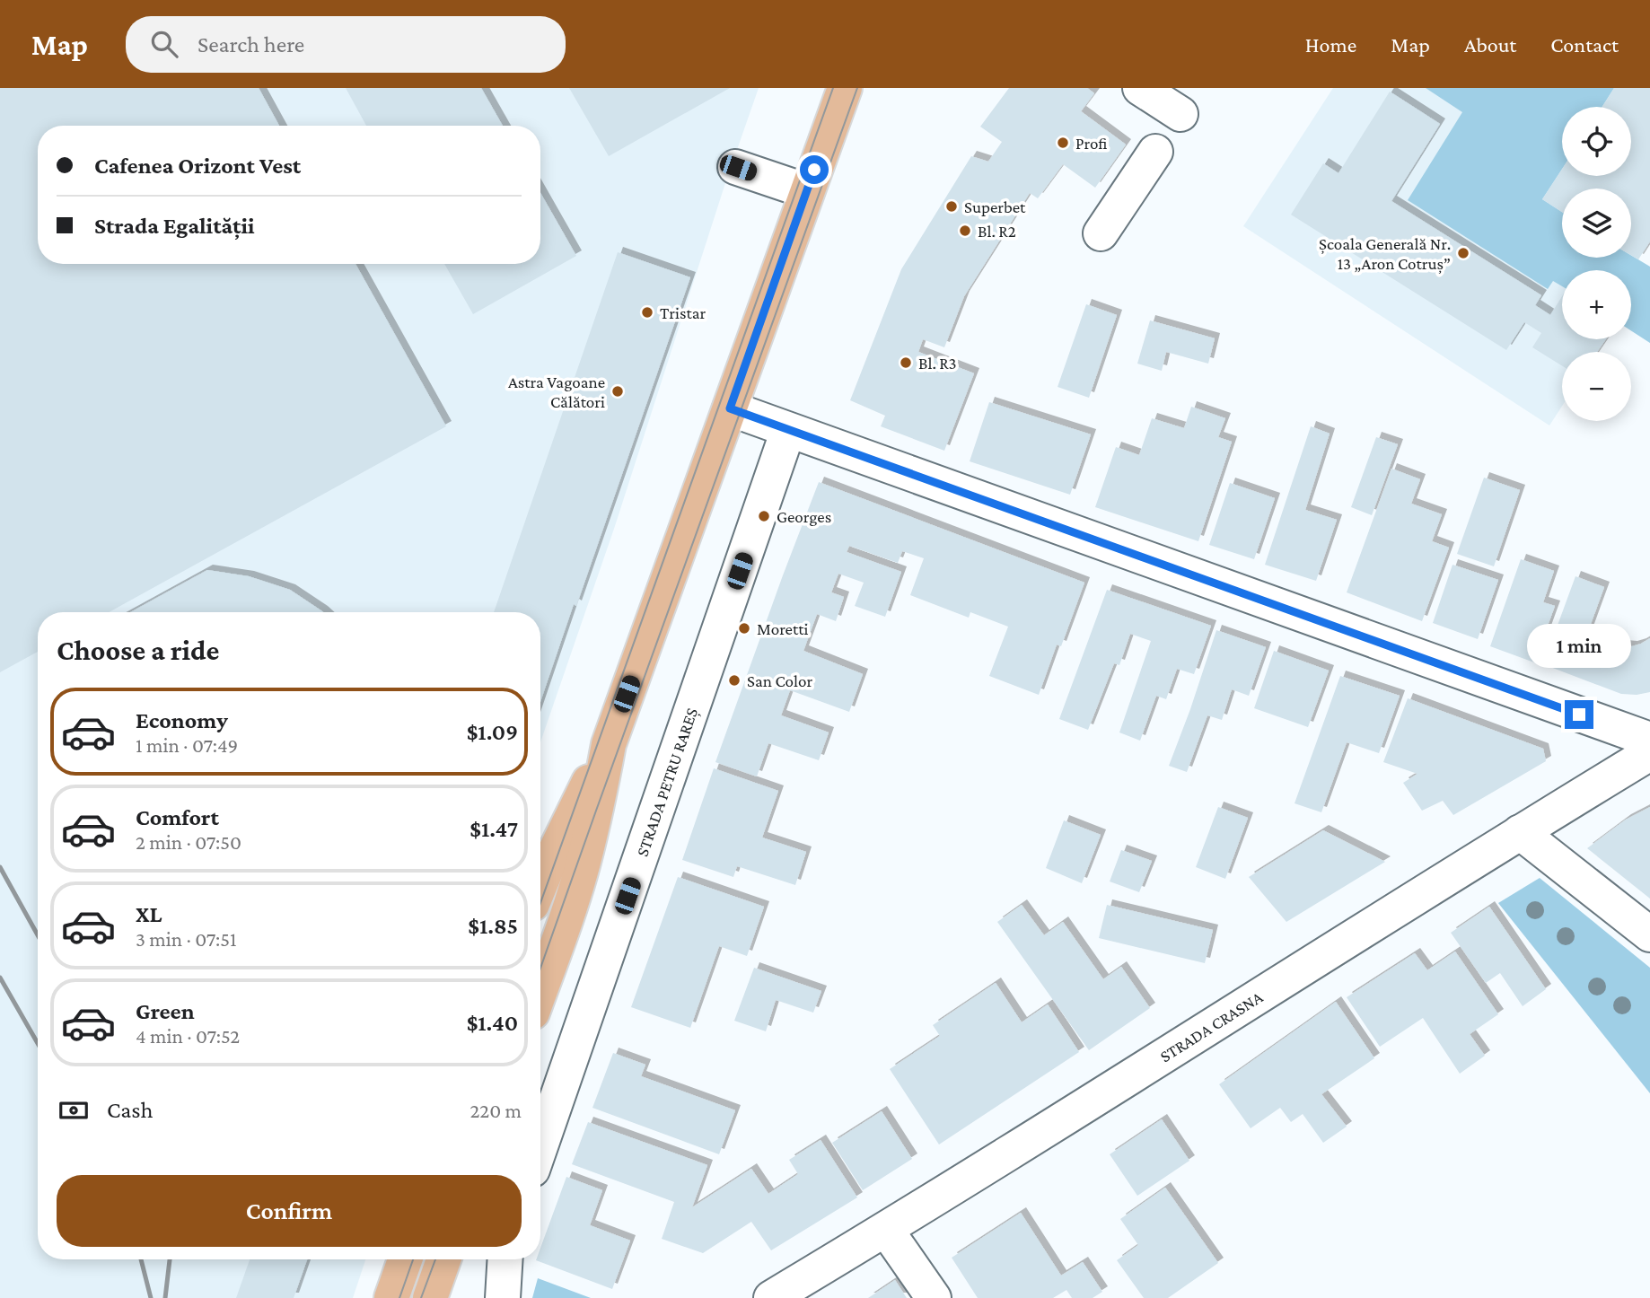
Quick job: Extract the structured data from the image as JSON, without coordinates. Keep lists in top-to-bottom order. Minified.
{"streets":{"street":["STRADA PETRU RAREȘ","STRADA CRASNA"]},"places":["Profi","Superbet","Bl. R2","Școala Generală Nr. 13 „Aron Cotruș”","Tristar","Bl. R3","Astra Vagoane Călători","Georges","Moretti","San Color"],"page":{"header":"Map","search":"Search here","nav":["Home","Map","About","Contact"],"map_buttons":["+","−"],"banner":["Cafenea Orizont Vest","Strada Egalității"],"heading":"Choose a ride","bubble":"1 min","list":[{"name":"Economy","note":"1 min · 07:49","value":"$1.09"},{"name":"Comfort","note":"2 min · 07:50","value":"$1.47"},{"name":"XL","note":"3 min · 07:51","value":"$1.85"},{"name":"Green","note":"4 min · 07:52","value":"$1.40"}],"pay":["Cash","220 m"],"buttons":"Confirm"}}
